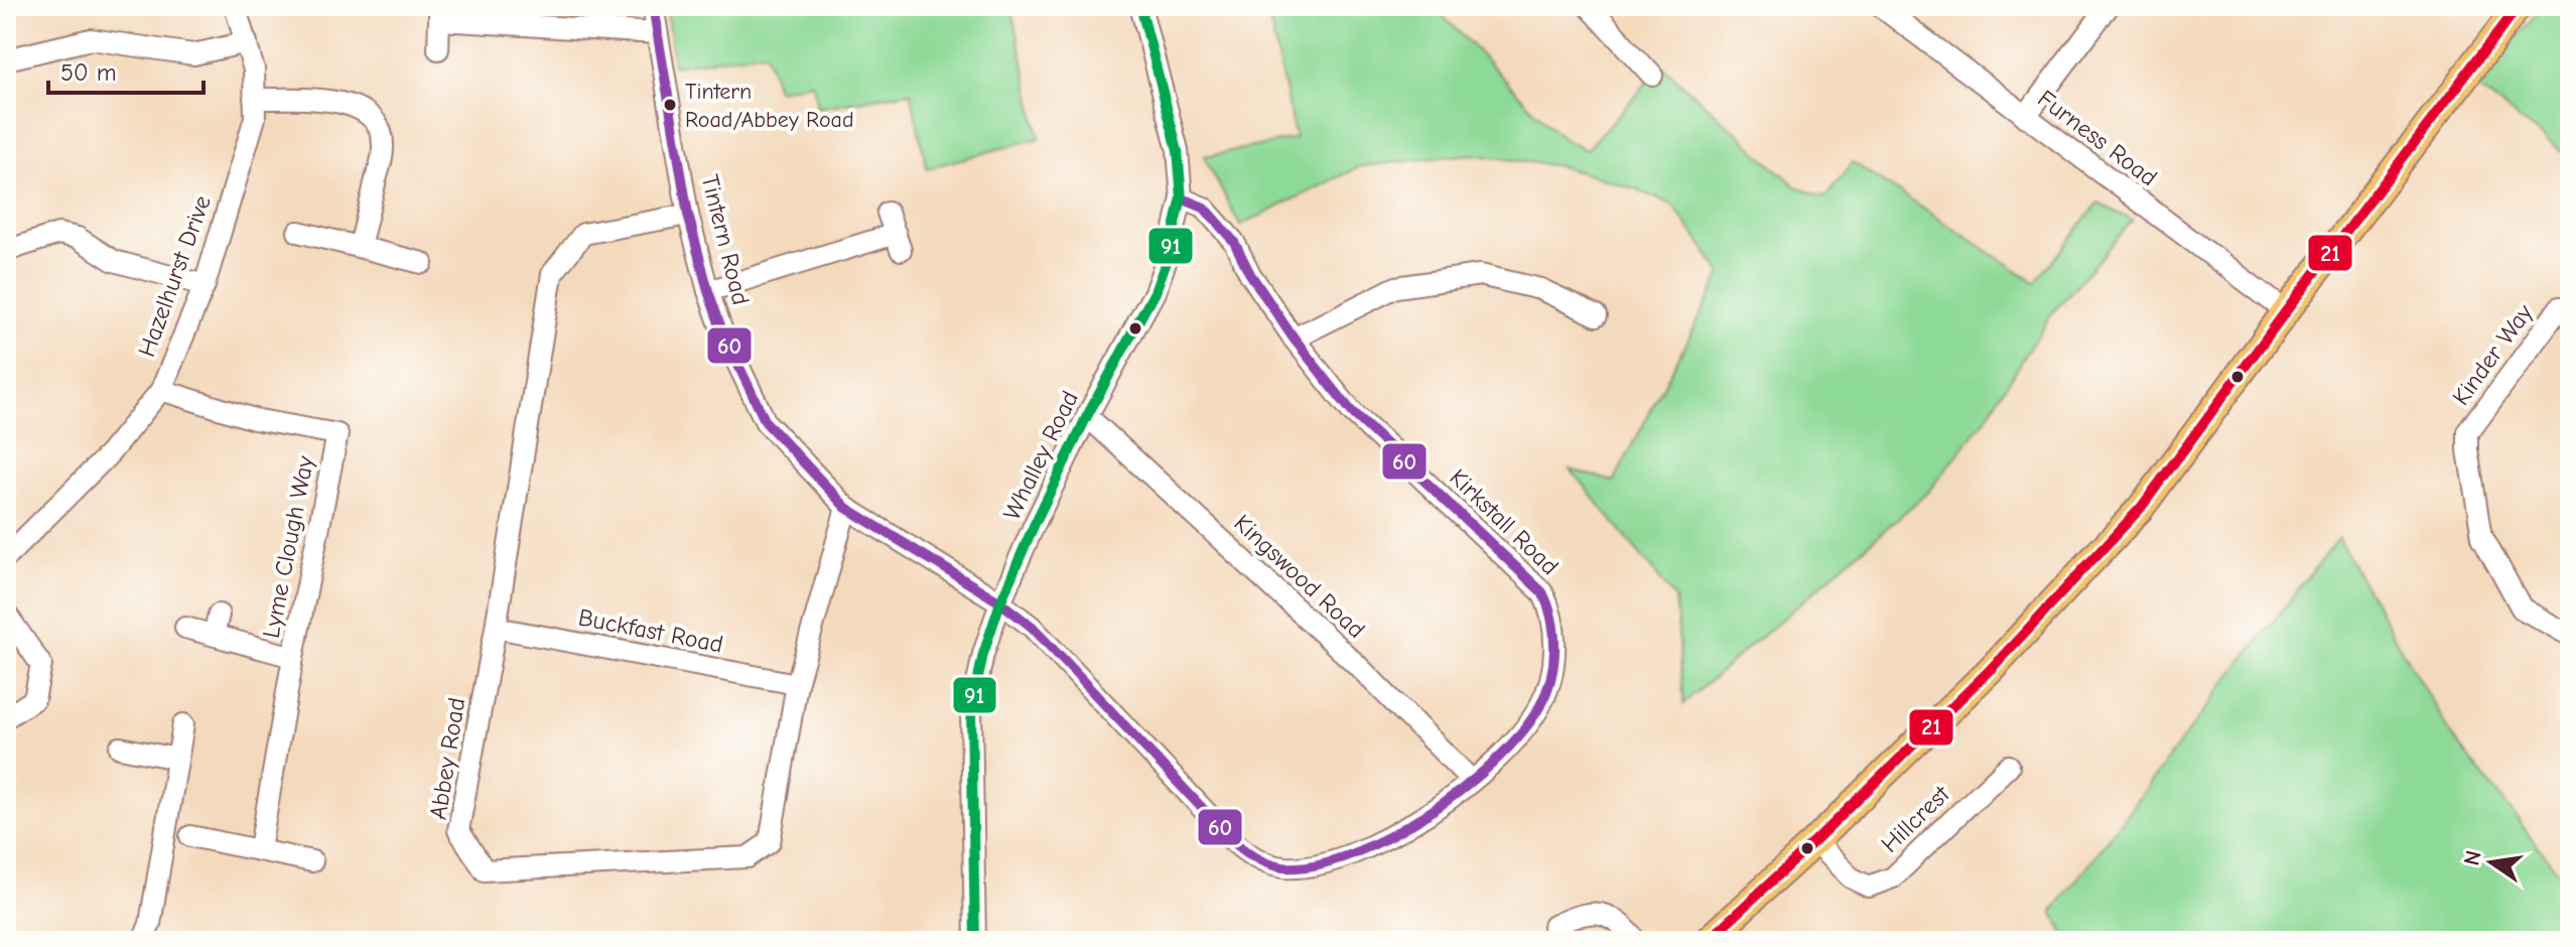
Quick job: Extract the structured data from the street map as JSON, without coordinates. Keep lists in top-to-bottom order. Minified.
{"streets":{"street":["Furness Road","Tintern Road","Hazelhurst Drive","Kinder Way","Whalley Road","Kirkstall Road","Lyme Clough Way","Kingswood Road","Buckfast Road","Abbey Road","Hillcrest"]},"crossings":[["Tintern Road","Whalley Road"],["Tintern Road","Kirkstall Road"],["Tintern Road","Abbey Road"],["Hazelhurst Drive","Lyme Clough Way"],["Whalley Road","Kirkstall Road"],["Whalley Road","Kingswood Road"],["Kirkstall Road","Kingswood Road"],["Buckfast Road","Abbey Road"]],"places":["Tintern Road/Abbey Road"],"lines":["transit line 21","transit line 60","transit line 91"],"scale_bar":"50 m","north":"left"}
